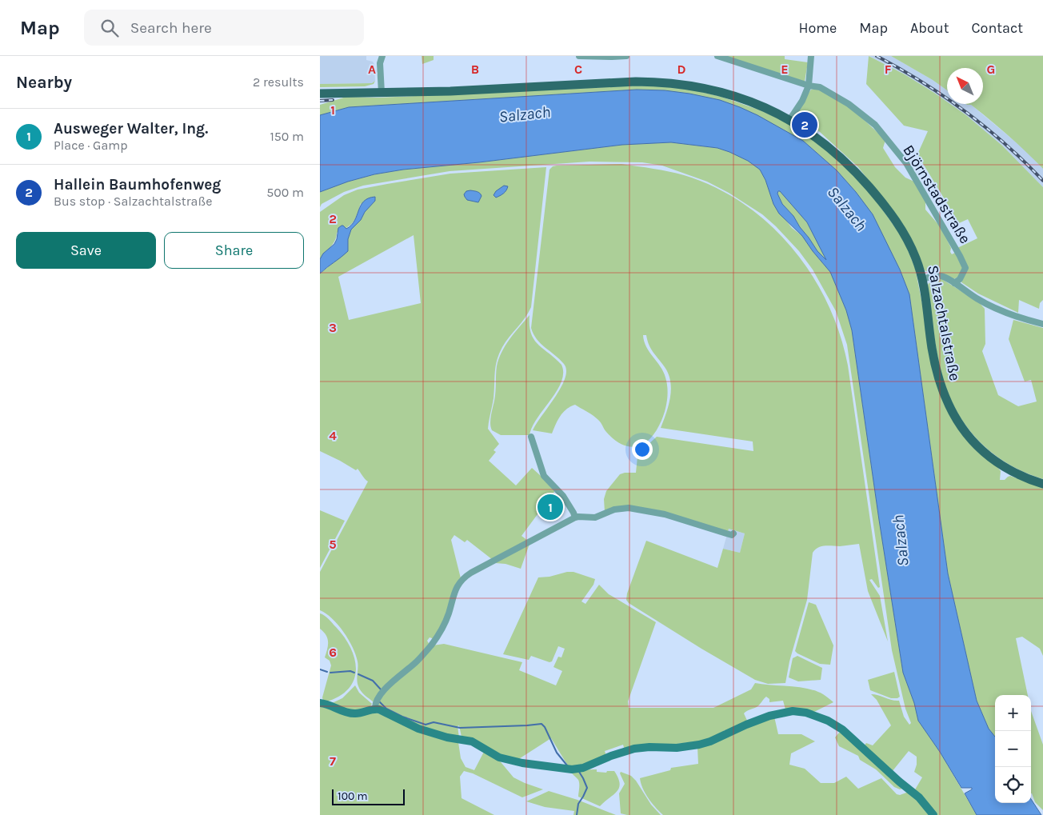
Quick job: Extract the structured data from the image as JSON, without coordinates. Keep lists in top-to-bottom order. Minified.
{"streets":{"main road":["Salzachtalstraße"],"street":["Björnstadstraße"]},"water":["Salzach"],"scale_bar":"100 m","north":"top left","page":{"header":"Map","search":"Search here","nav":["Home","Map","About","Contact"],"heading":["Nearby","2 results"],"list":[{"mark":"1","name":"Ausweger Walter, Ing.","note":"Place · Gamp","value":"150 m"},{"mark":"2","name":"Hallein Baumhofenweg","note":"Bus stop · Salzachtalstraße","value":"500 m"}],"pins":["2","1"],"buttons":["Save","Share"],"map_buttons":["+","−"],"scale":"100 m"},"grid":{"columns":["A","B","C","D","E","F","G"],"rows":["1","2","3","4","5","6","7"]}}
